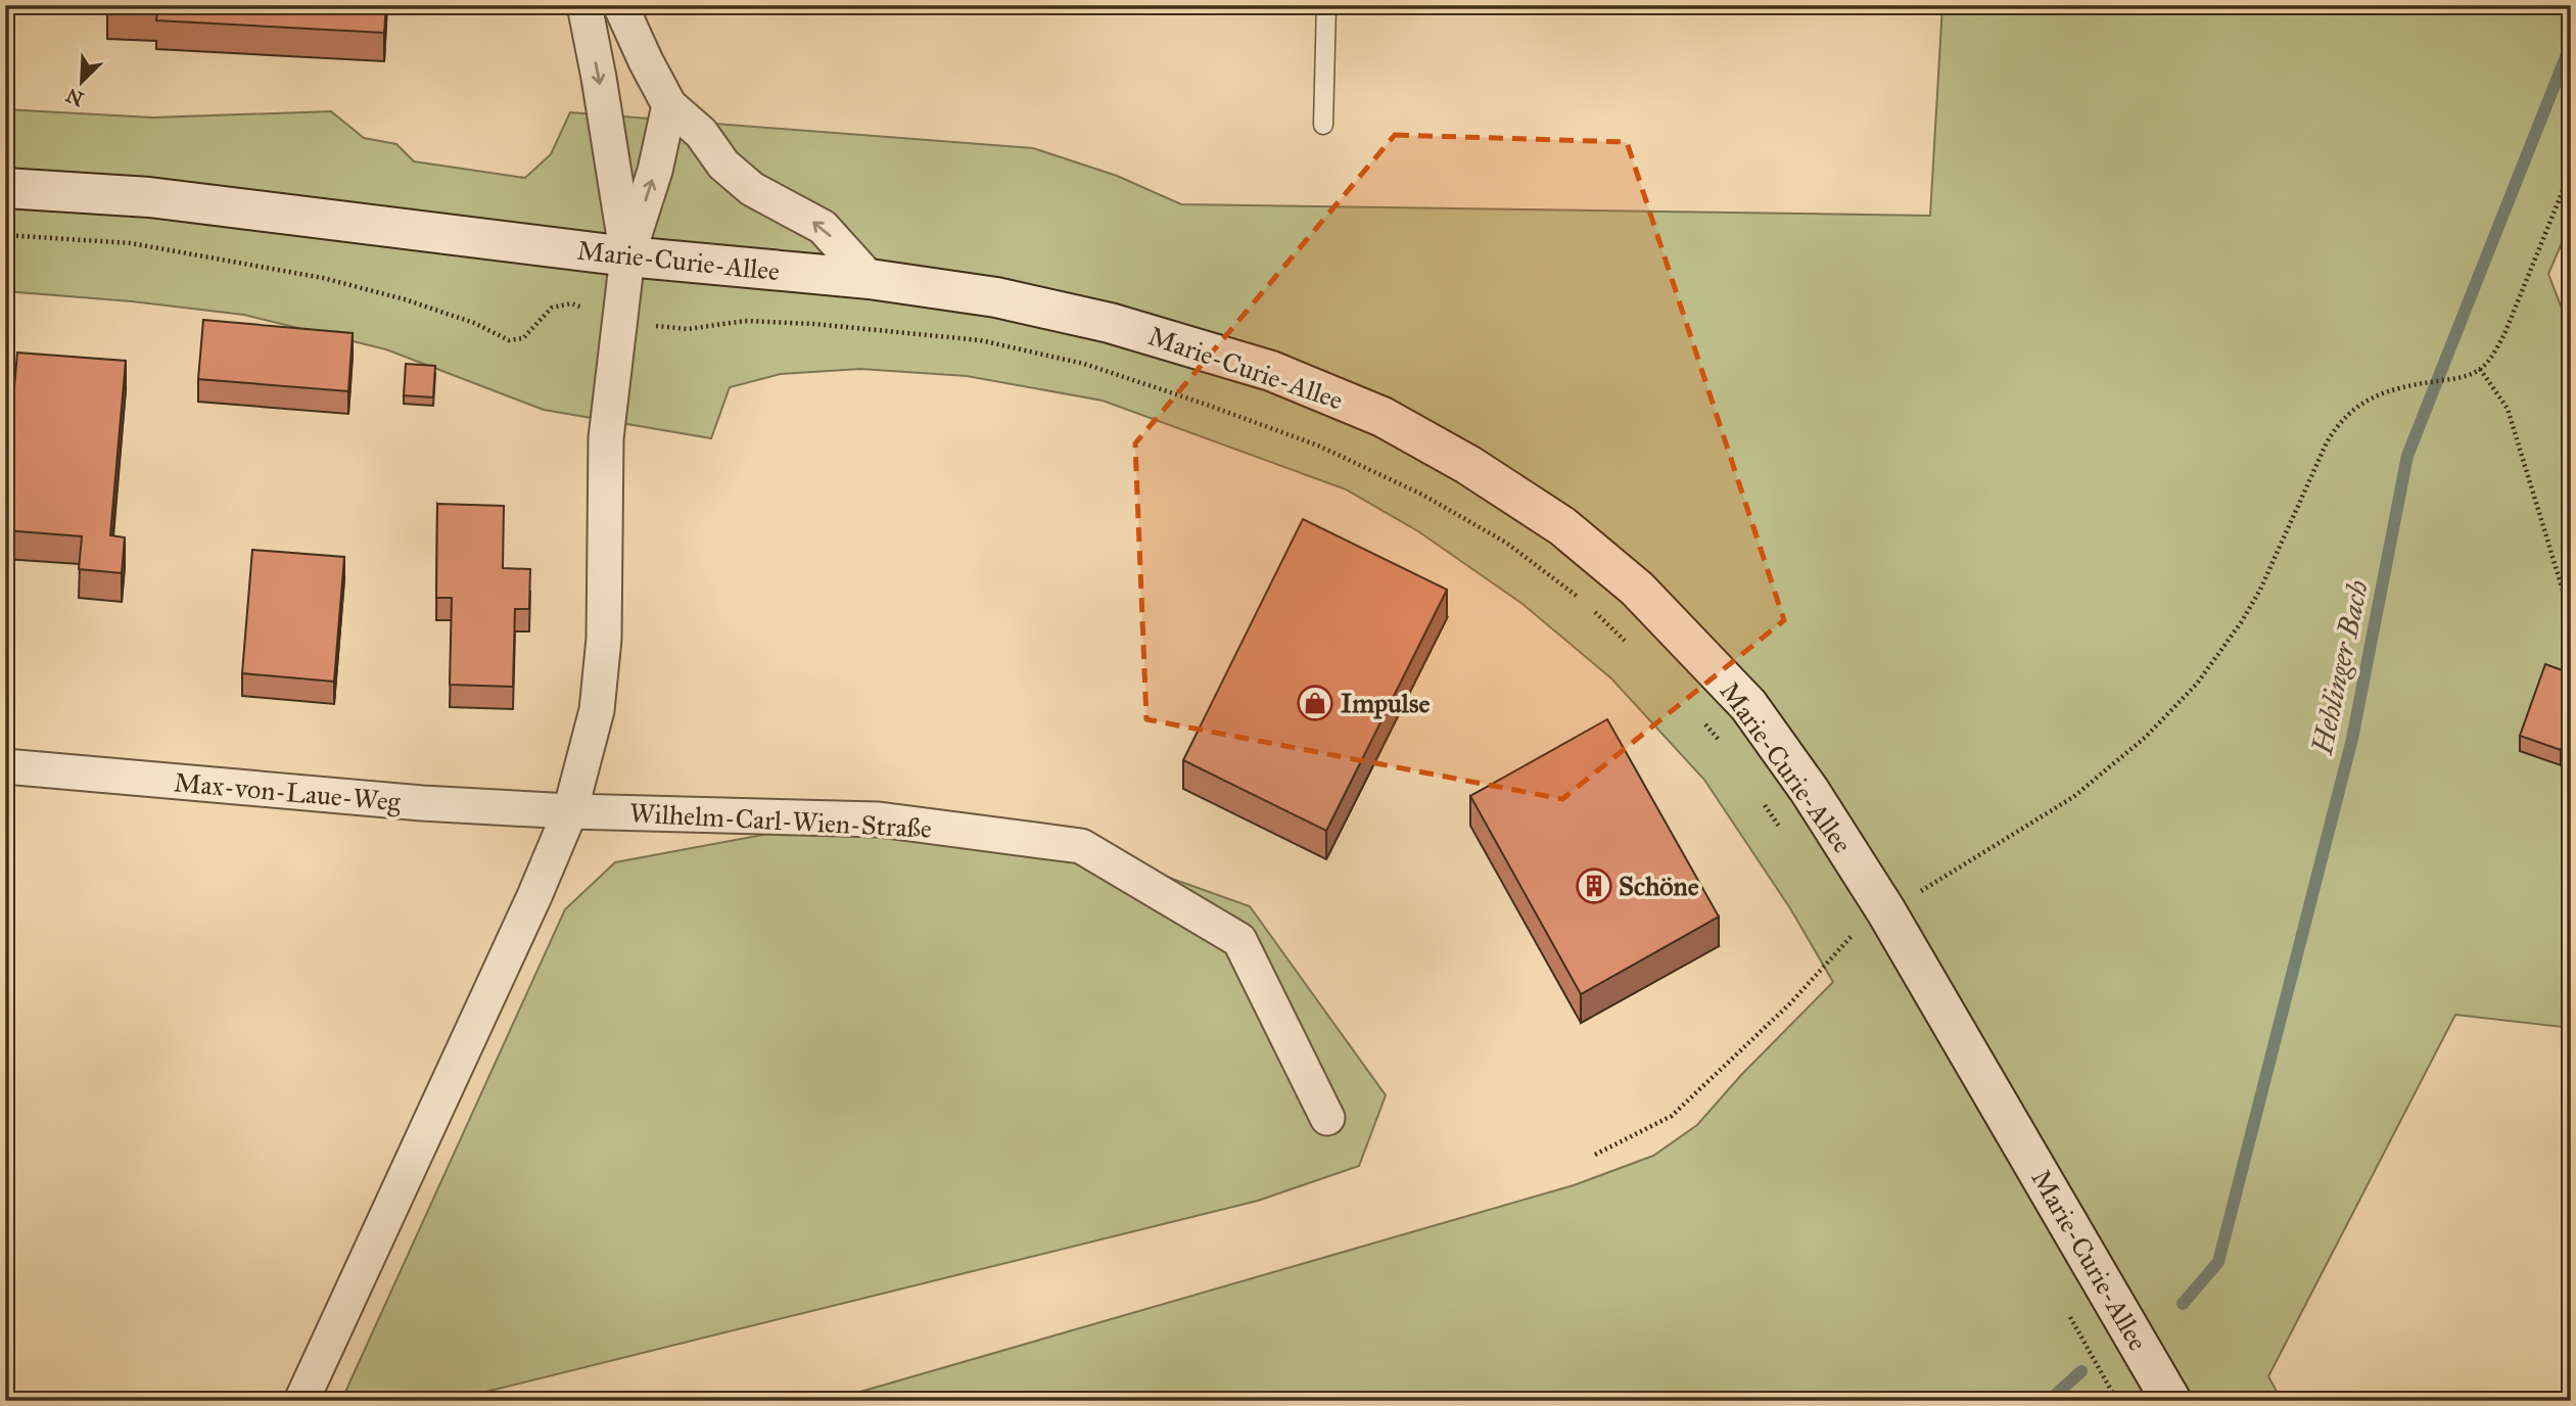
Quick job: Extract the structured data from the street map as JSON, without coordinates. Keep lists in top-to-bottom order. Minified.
{"streets":{"main road":["Marie-Curie-Allee"],"street":["Max-von-Laue-Weg","Wilhelm-Carl-Wien-Straße"]},"crossings":[["Max-von-Laue-Weg","Wilhelm-Carl-Wien-Straße"]],"water":["Hehlinger Bach"],"places":{"shop":["Impulse"],"building":["Schöne"]},"north":"bottom left"}
